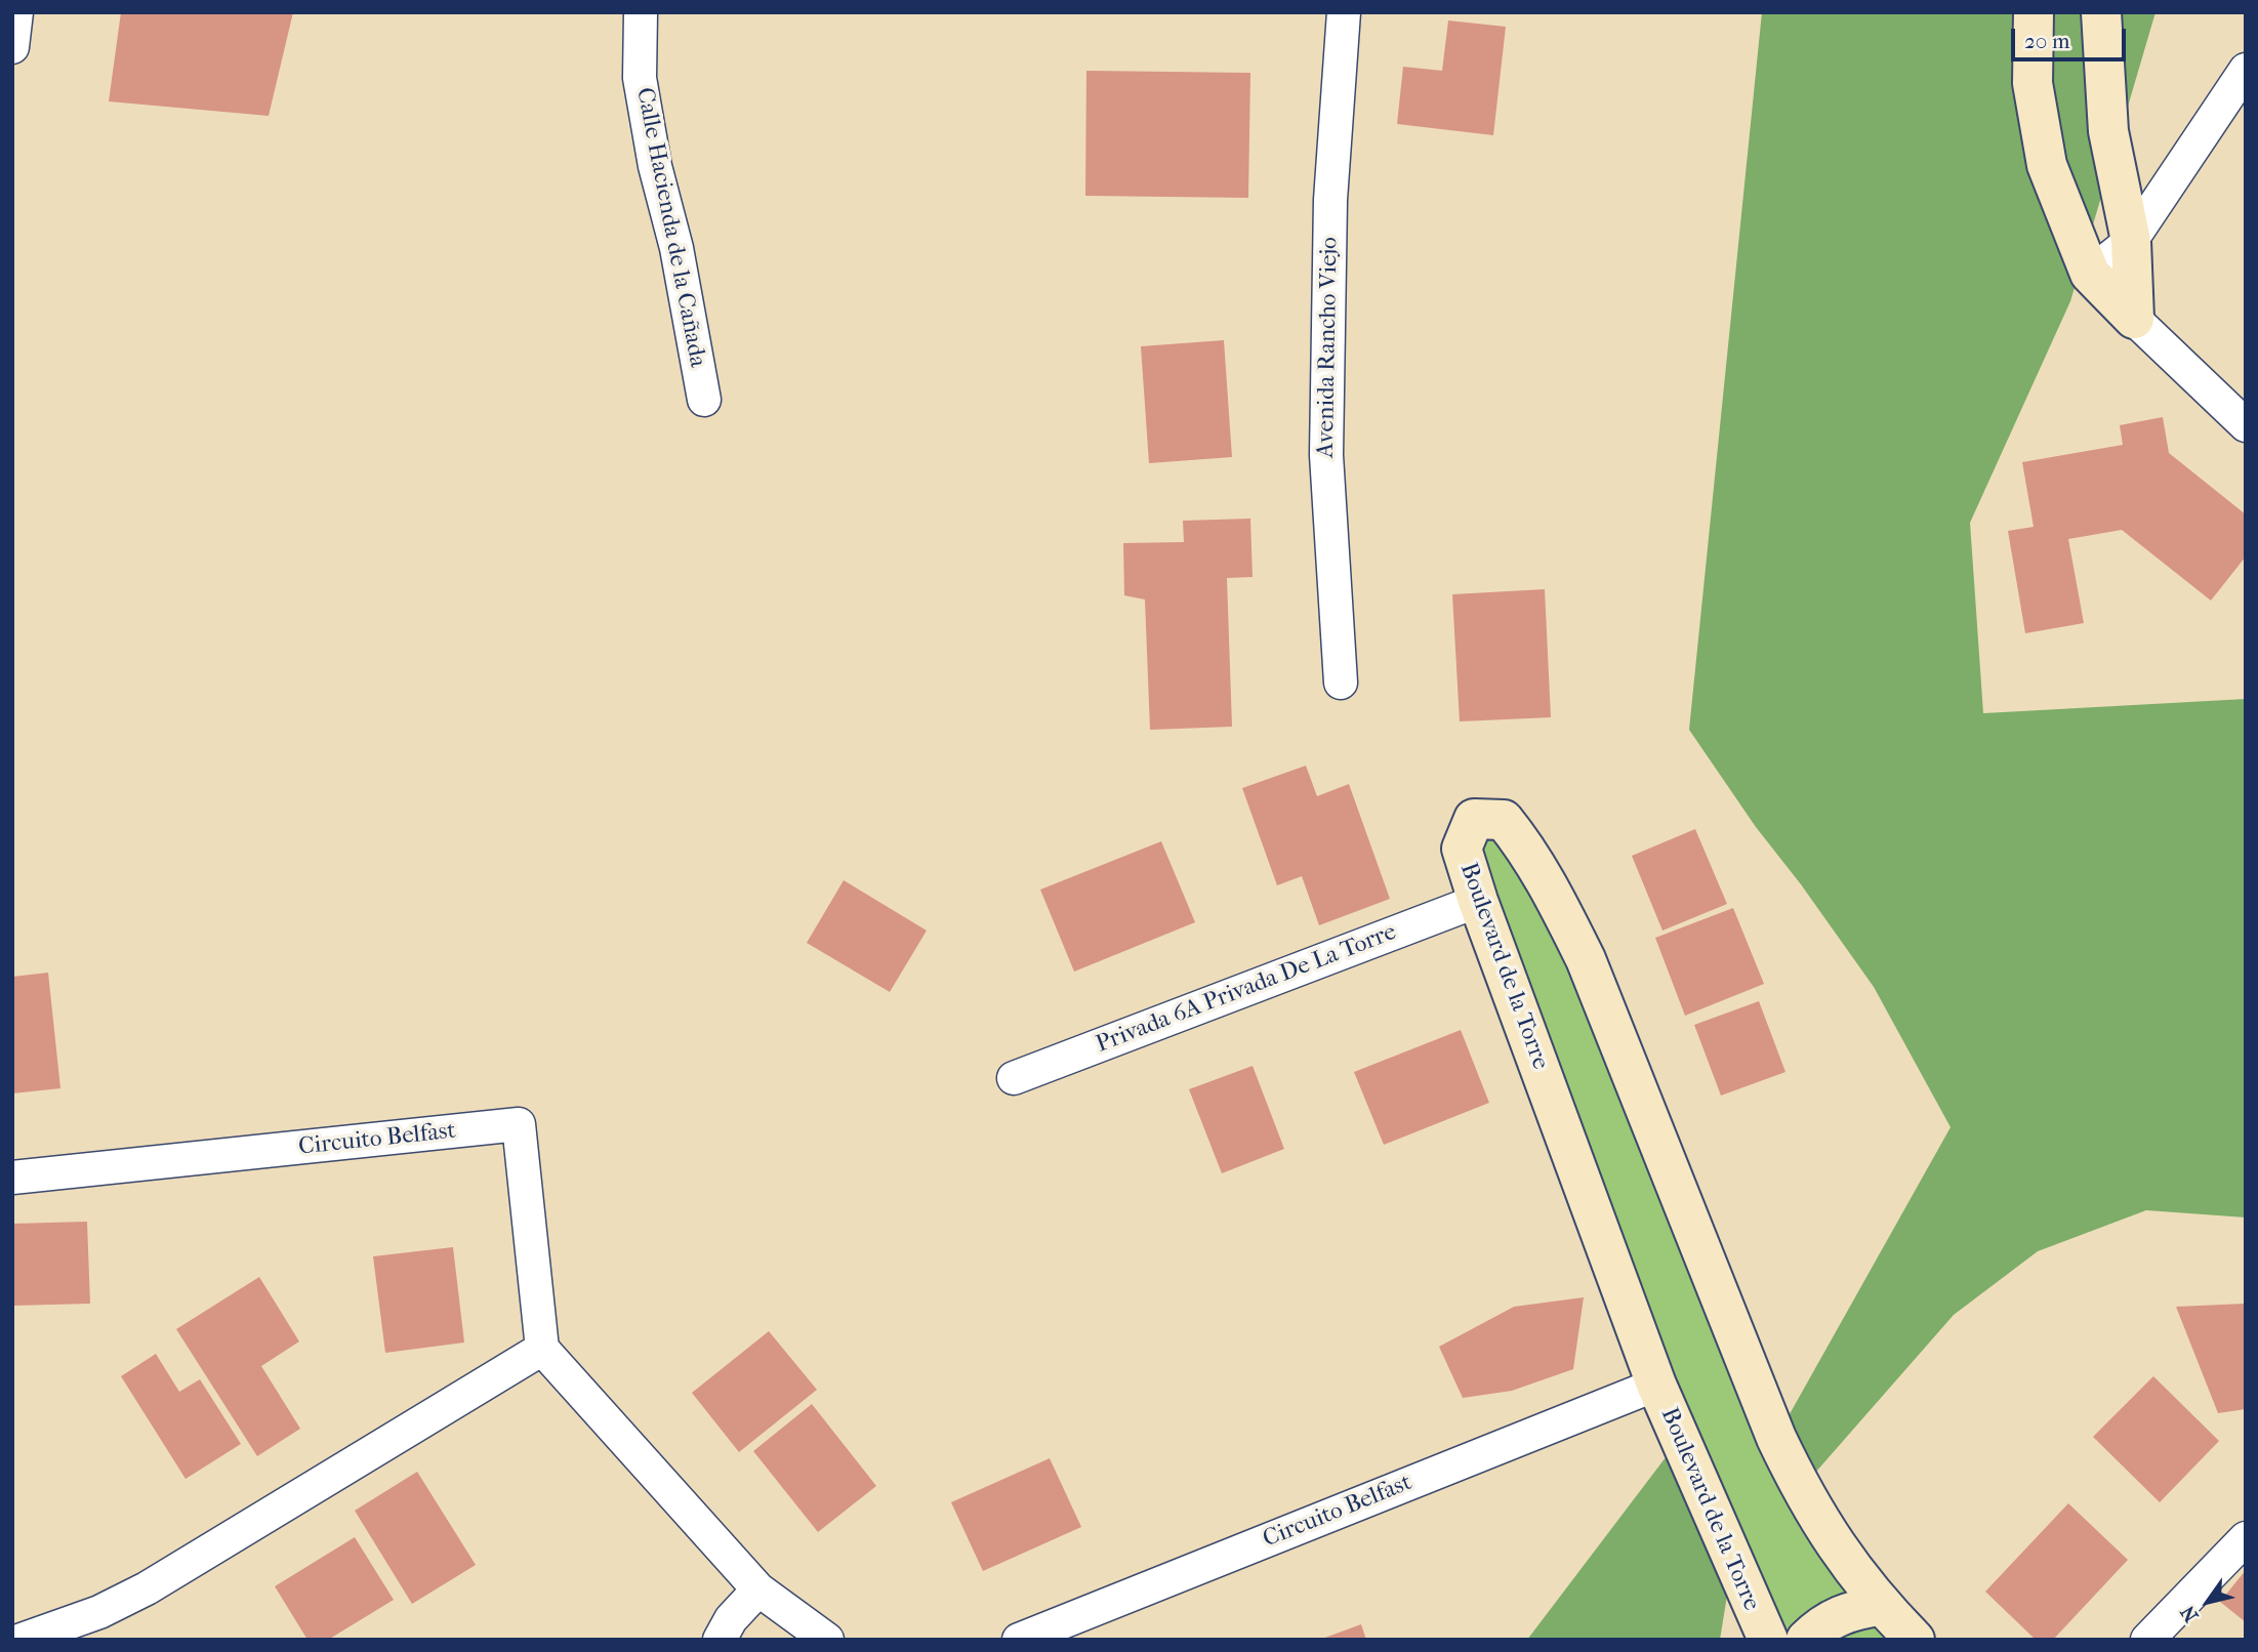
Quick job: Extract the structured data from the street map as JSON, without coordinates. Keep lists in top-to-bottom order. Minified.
{"streets":{"street":["Calle Hacienda de la Cañada","Avenida Rancho Viejo","Boulevard de la Torre","Privada 6A Privada De La Torre","Circuito Belfast"]},"crossings":[["Boulevard de la Torre","Privada 6A Privada De La Torre"],["Boulevard de la Torre","Circuito Belfast"]],"scale_bar":"20 m","north":"bottom left"}
